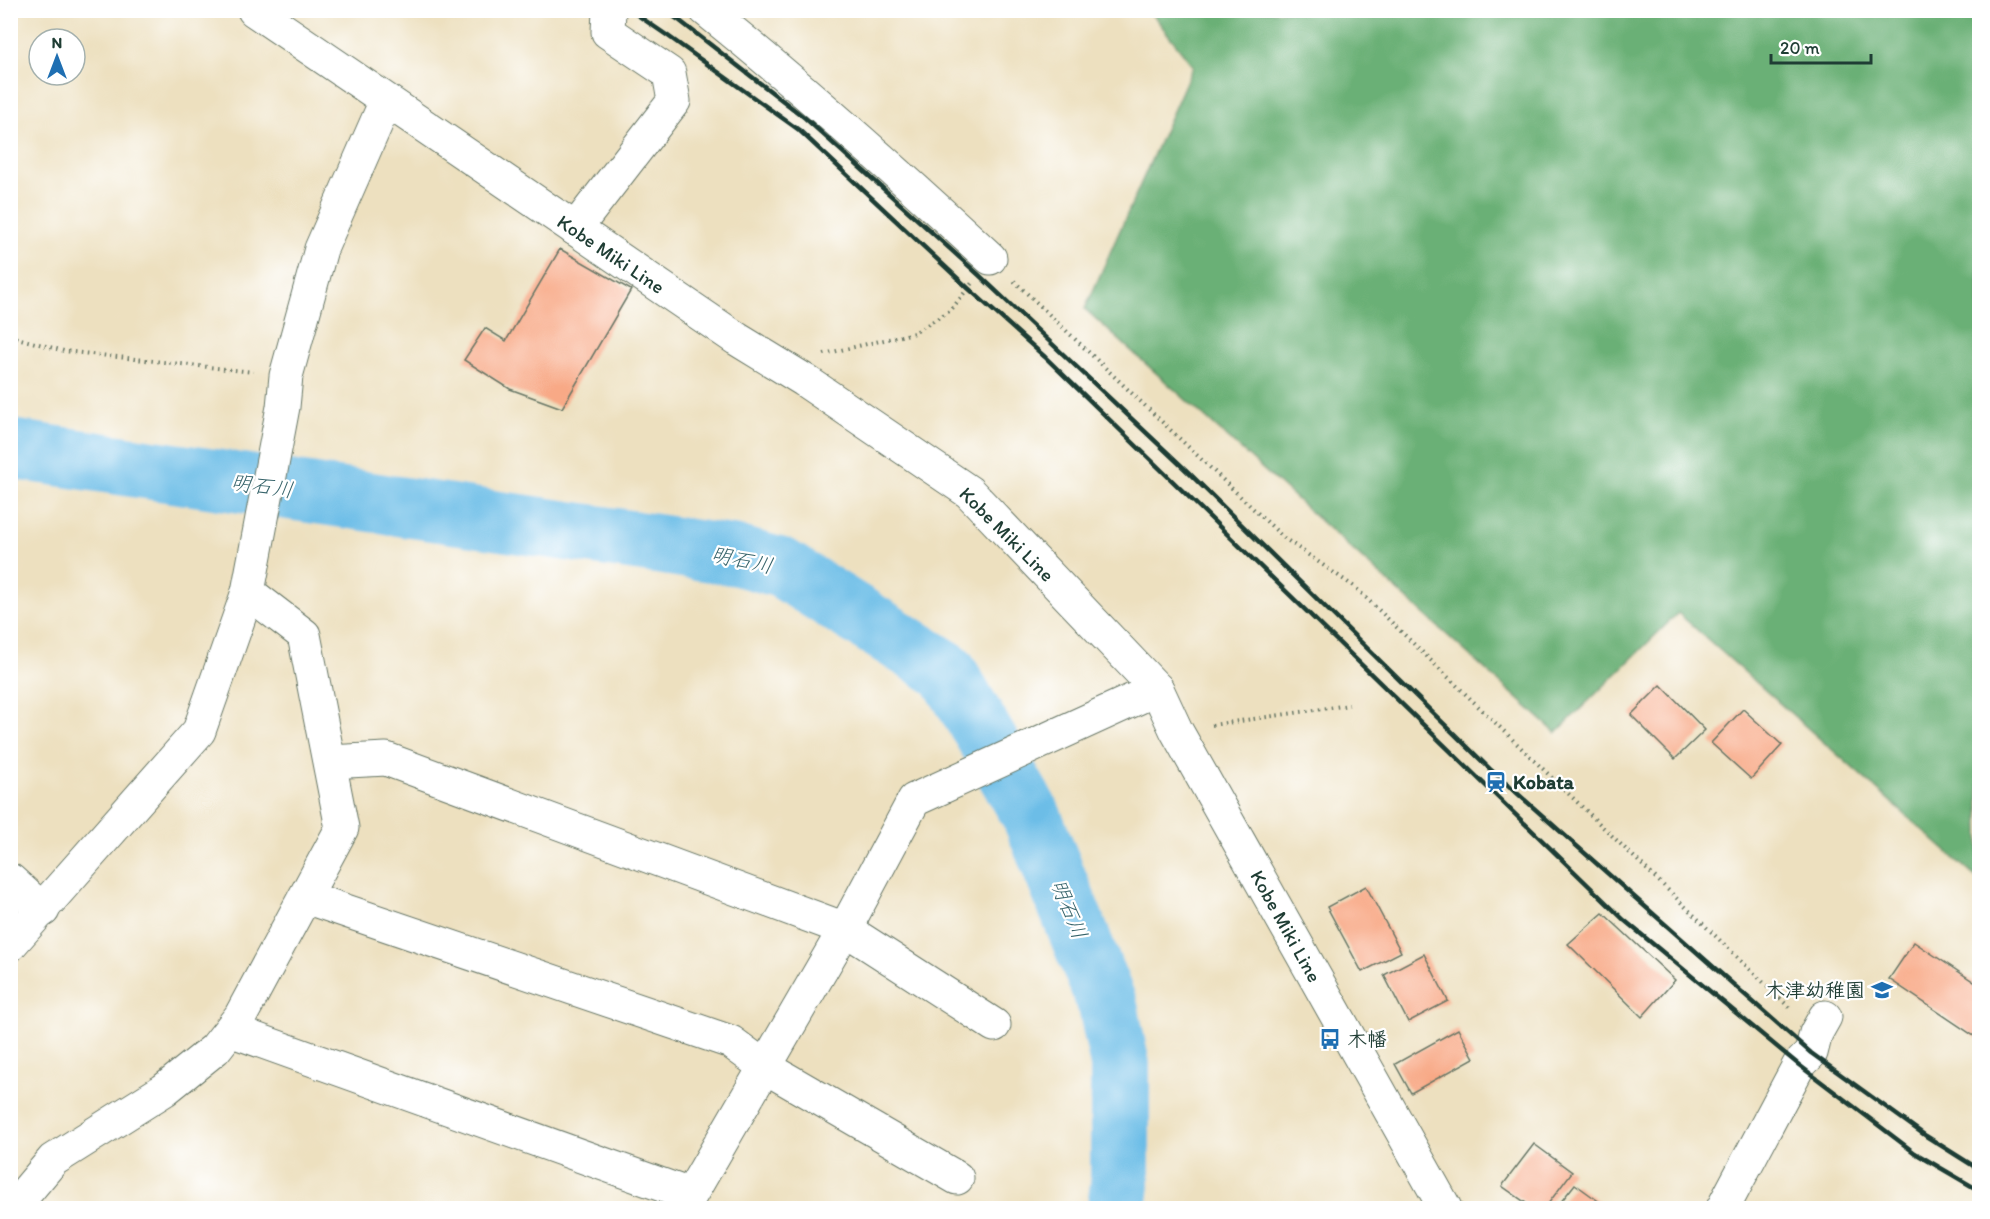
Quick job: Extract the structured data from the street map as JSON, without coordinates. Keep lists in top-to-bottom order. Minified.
{"streets":{"street":["Kobe Miki Line"]},"water":["明石川"],"places":{"station":["Kobata"],"school or university":["木津幼稚園"],"bus stop":["木幡"]},"scale_bar":"20 m","north":"top"}
